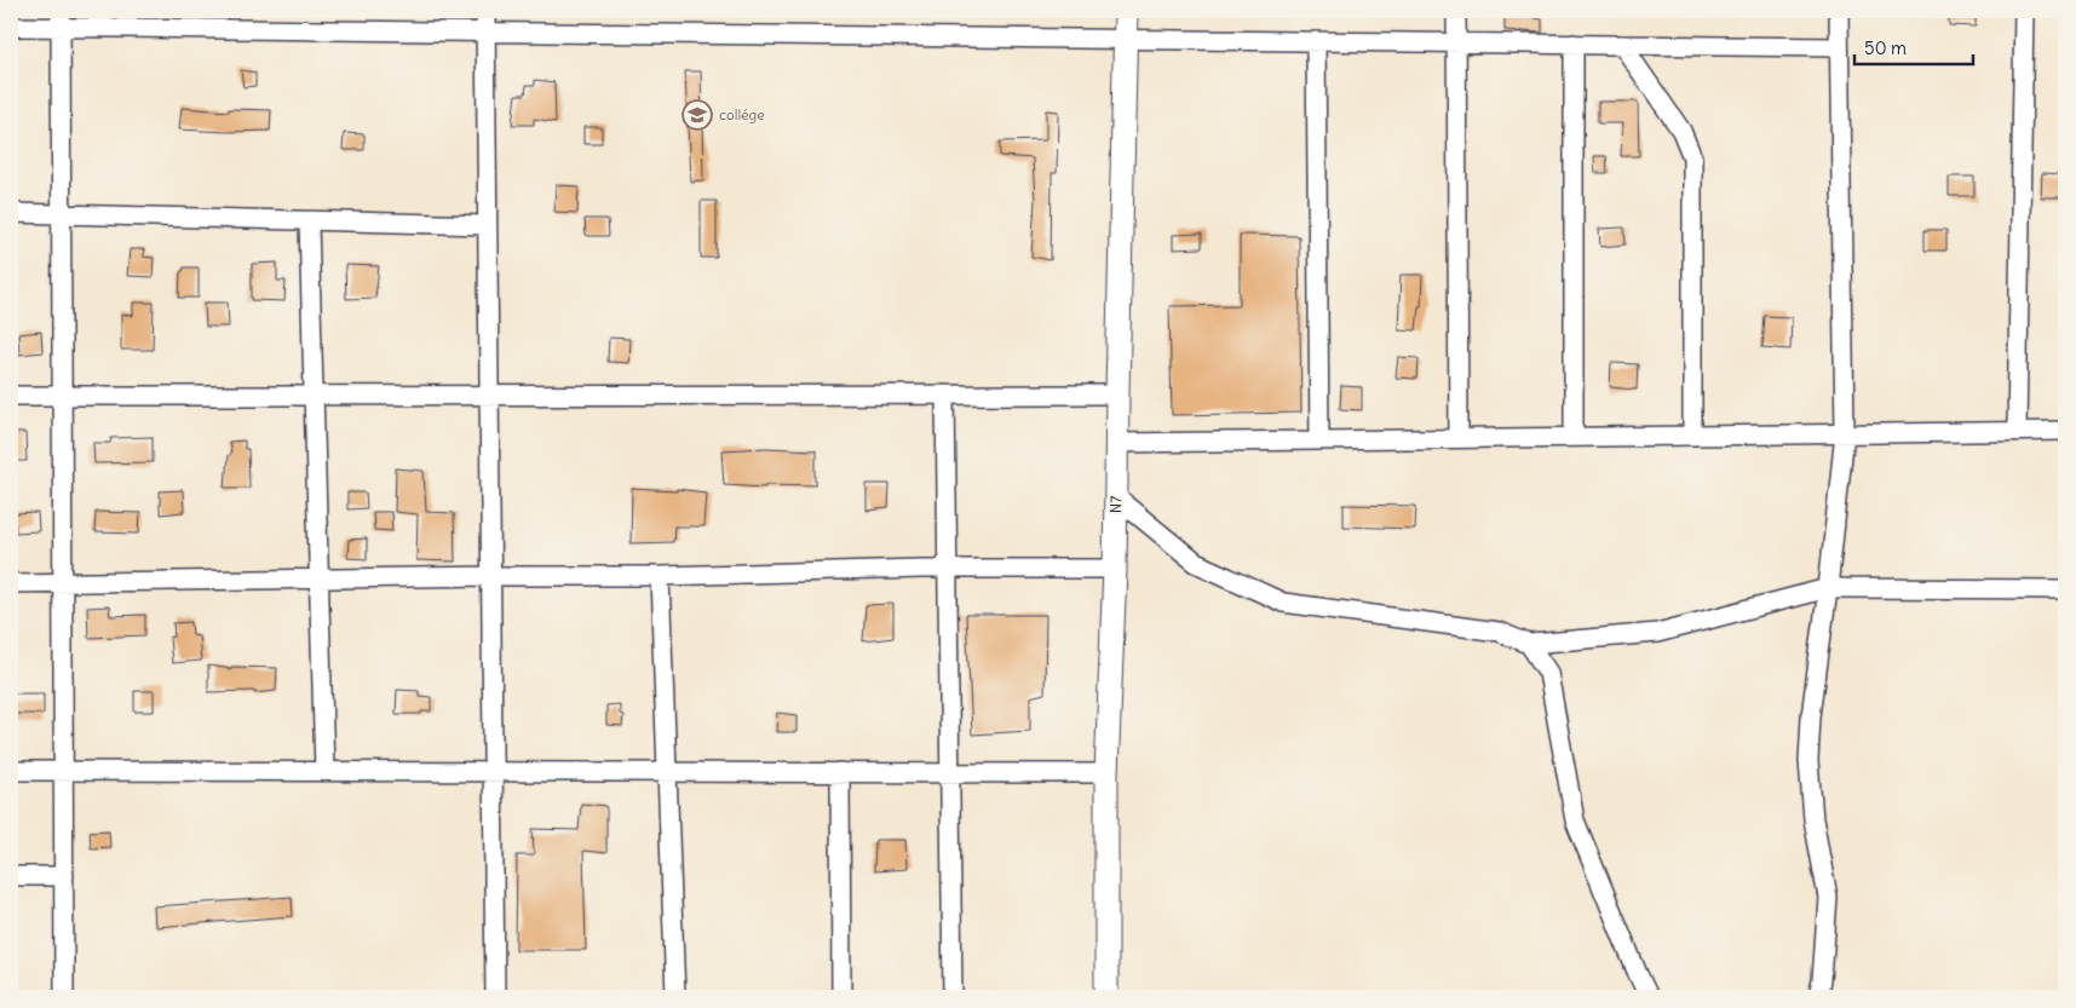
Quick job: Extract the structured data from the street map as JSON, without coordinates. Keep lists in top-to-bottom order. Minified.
{"streets":{"main road":["N7"]},"places":{"school or university":["collége"]},"scale_bar":"50 m"}
